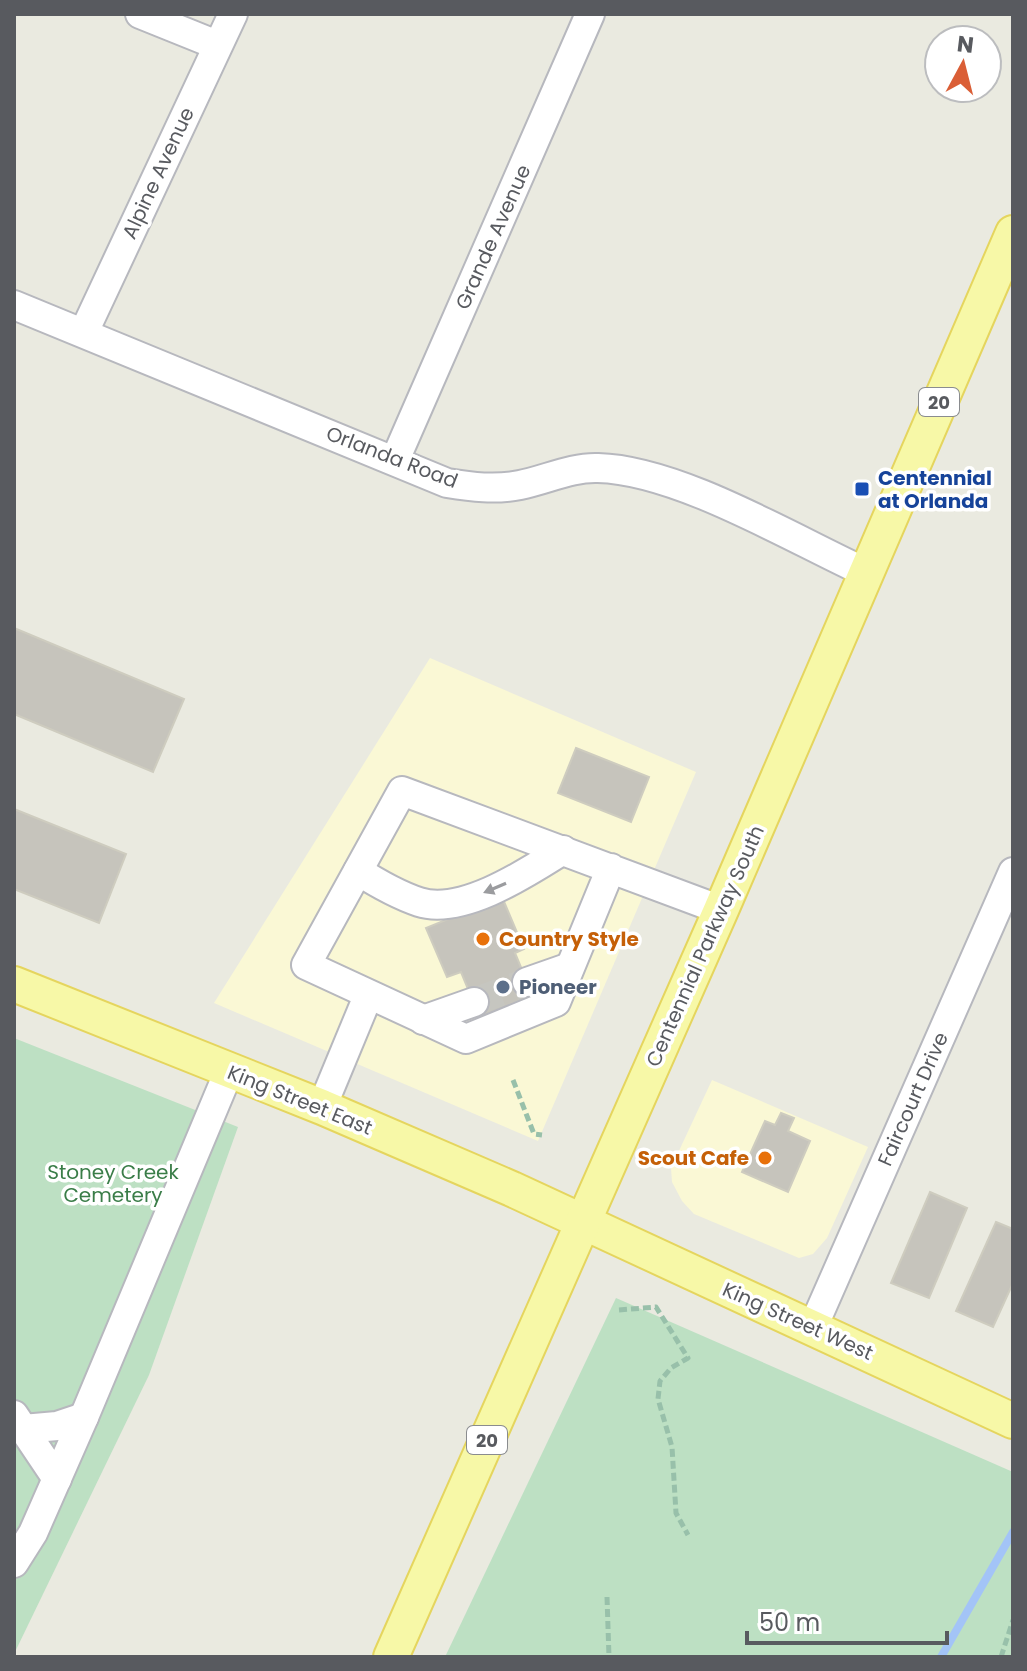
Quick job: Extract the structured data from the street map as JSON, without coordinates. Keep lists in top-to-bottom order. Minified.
{"streets":{"main road":["20","Centennial Parkway South","King Street East","King Street West"],"street":["Alpine Avenue","Grande Avenue","Orlanda Road","Faircourt Drive"]},"crossings":[["Alpine Avenue","Orlanda Road"],["Grande Avenue","Orlanda Road"],["Orlanda Road","Centennial Parkway South"],["Centennial Parkway South","King Street East"],["Centennial Parkway South","King Street West"],["Faircourt Drive","King Street West"],["King Street East","King Street West"]],"parks":["Stoney Creek Cemetery"],"places":{"transit":["Centennial at Orlanda"],"other":["Country Style","Pioneer","Scout Cafe"]},"scale_bar":"50 m","north":"top"}
